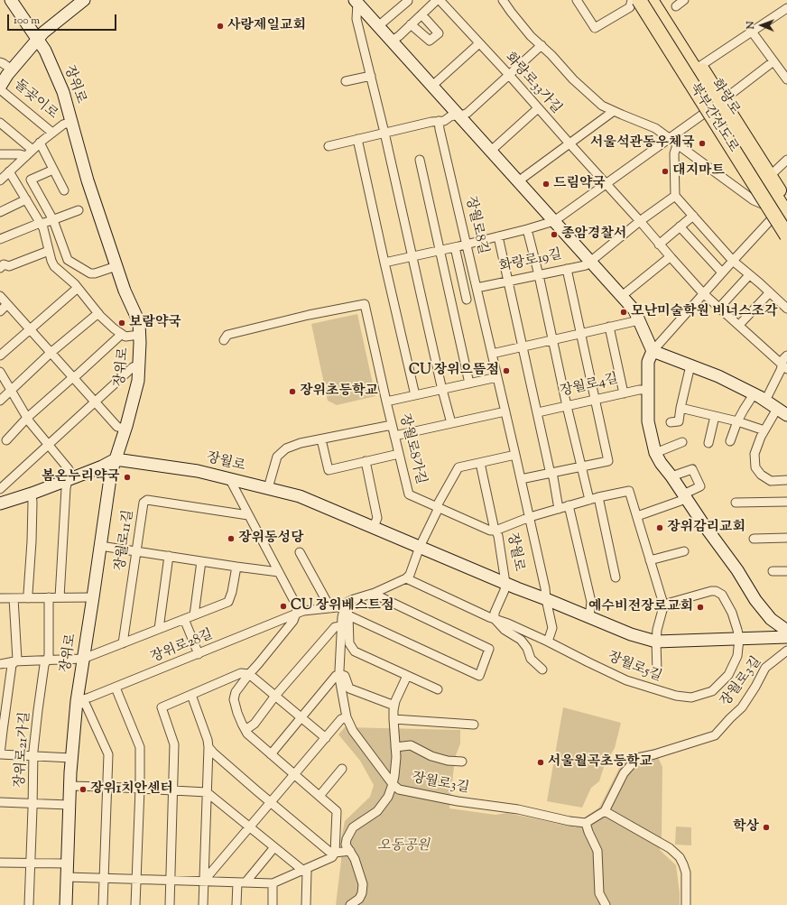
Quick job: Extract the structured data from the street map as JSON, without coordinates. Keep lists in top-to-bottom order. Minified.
{"streets":{"highway":["북부간선도로"],"main road":["화랑로"],"street":["화랑로33가길","장위로","돌곶이로","장월로8길","화랑로19길","장월로4길","장월로8가길","장월로","장월로11길","장위로28길","장월로5길","장월로3길","장위로21가길"]},"crossings":[["화랑로33가길","화랑로19길"],["장위로","돌곶이로"],["장위로","장월로"],["장위로","장위로28길"],["화랑로","북부간선도로"],["장월로8길","화랑로19길"],["장월로8길","장월로"],["장월로8가길","장월로"],["장월로","장월로5길"],["장위로28길","장월로5길"]],"parks":["오동공원"],"places":["사랑제일교회","서울석관동우체국","대지마트","드림약국","종암경찰서","모난미술학원 비너스조각","보람약국","CU 장위으뜸점","장위초등학교","봄온누리약국","장위감리교회","장위동성당","CU 장위베스트점","예수비전장로교회","서울월곡초등학교","장위1치안센터","학상"],"scale_bar":"100 m","north":"left"}
